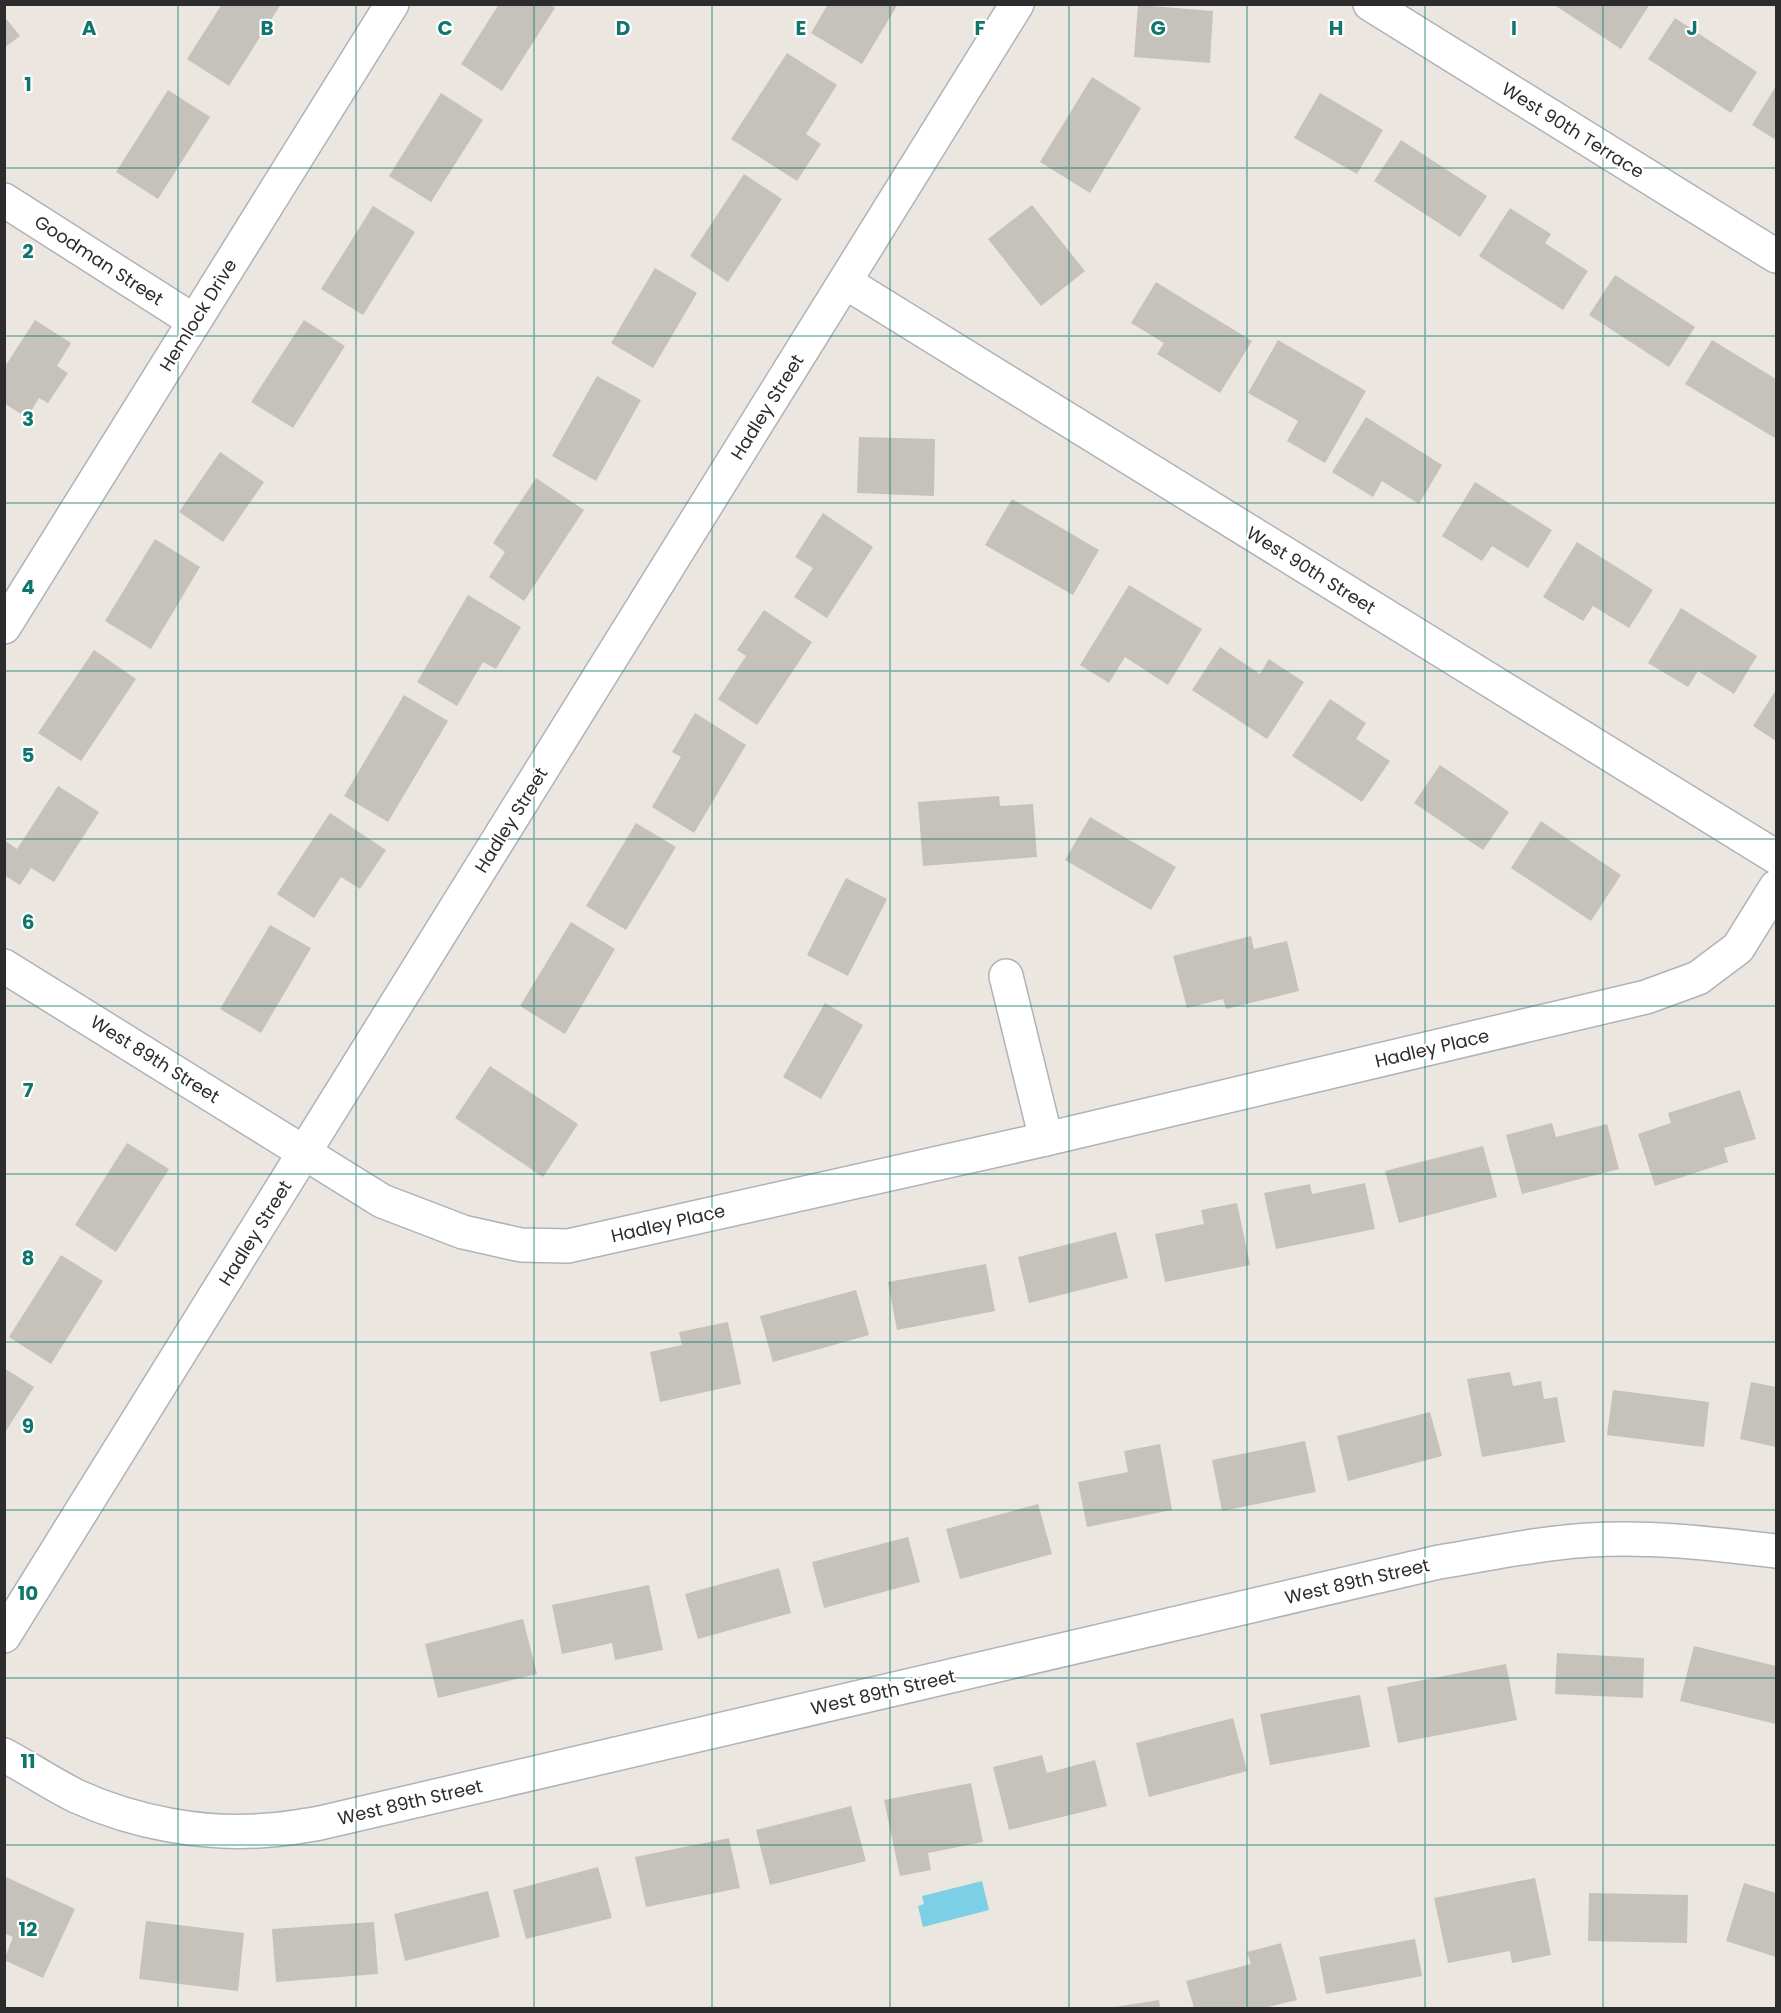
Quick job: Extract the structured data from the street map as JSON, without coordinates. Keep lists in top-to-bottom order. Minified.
{"streets":{"street":["West 90th Terrace","Goodman Street","Hemlock Drive","Hadley Street","West 90th Street","Hadley Place","West 89th Street"]},"crossings":[["Goodman Street","Hemlock Drive"],["Hadley Street","West 90th Street"],["Hadley Street","Hadley Place"],["Hadley Street","West 89th Street"],["Hadley Place","West 89th Street"]],"grid":{"columns":["A","B","C","D","E","F","G","H","I","J"],"rows":["1","2","3","4","5","6","7","8","9","10","11","12"]}}
